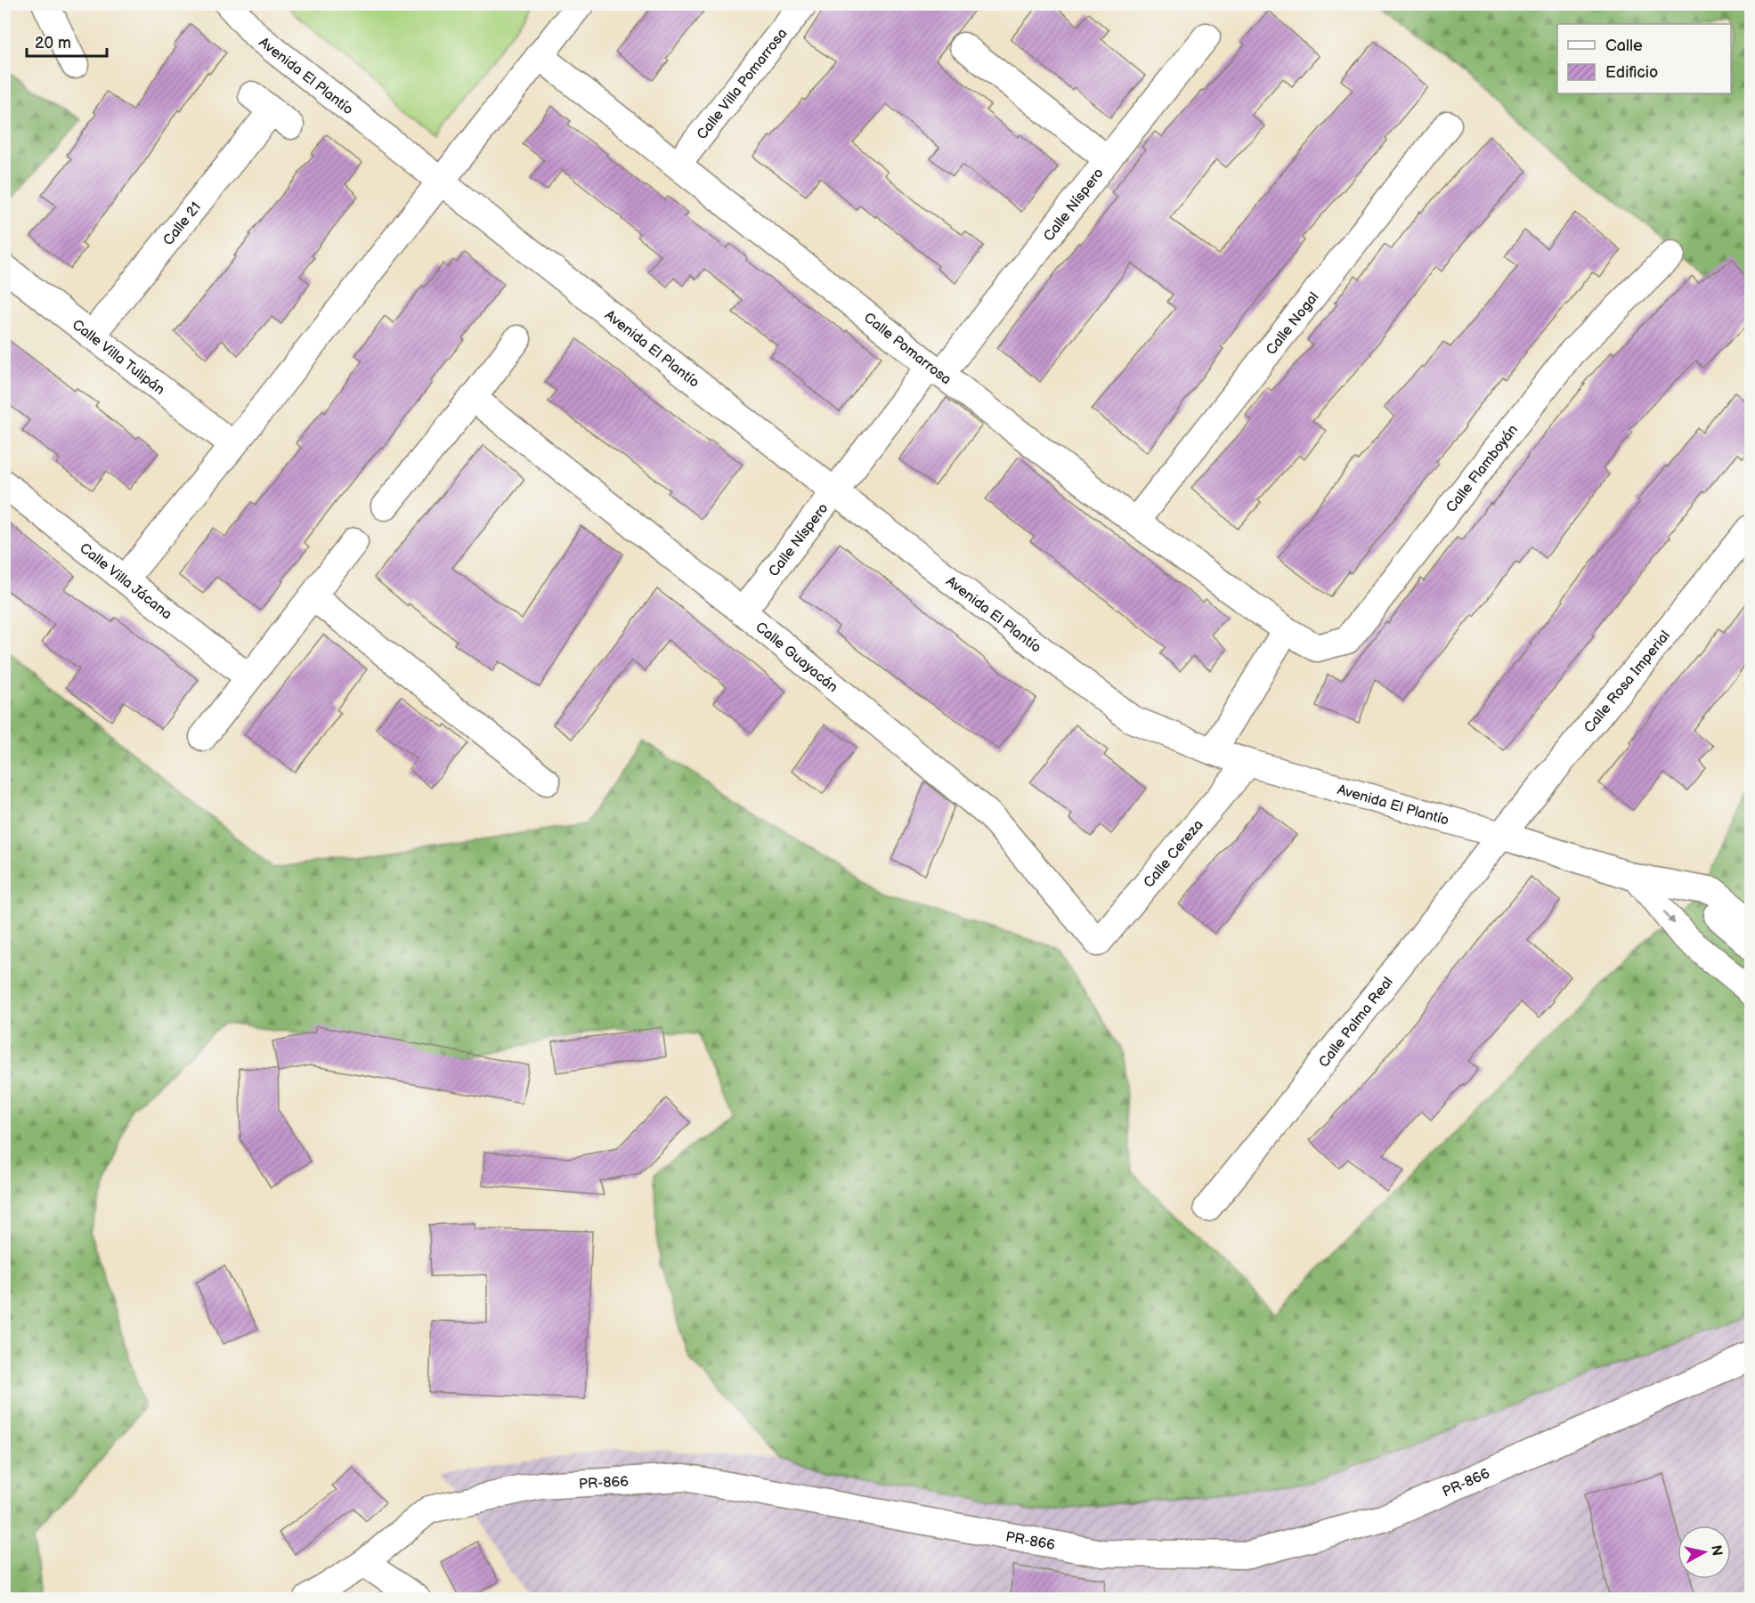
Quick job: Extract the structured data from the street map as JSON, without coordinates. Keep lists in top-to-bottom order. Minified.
{"streets":{"street":["Avenida El Plantío","Calle Villa Pomarrosa","Calle Níspero","Calle 21","Calle Nogal","Calle Pomarrosa","Calle Villa Tulipán","Calle Flamboyán","Calle Villa Jácana","Calle Guayacán","Calle Rosa Imperial","Calle Cereza","Calle Palma Real","PR-866"]},"crossings":[["Avenida El Plantío","Calle Níspero"],["Avenida El Plantío","Calle Rosa Imperial"],["Avenida El Plantío","Calle Cereza"],["Avenida El Plantío","Calle Palma Real"],["Calle Villa Pomarrosa","Calle Pomarrosa"],["Calle Níspero","Calle Pomarrosa"],["Calle Níspero","Calle Guayacán"],["Calle 21","Calle Villa Tulipán"],["Calle Nogal","Calle Pomarrosa"],["Calle Pomarrosa","Calle Flamboyán"],["Calle Guayacán","Calle Cereza"],["Calle Rosa Imperial","Calle Palma Real"]],"legend":["Calle","Edificio"],"scale_bar":"20 m","north":"right"}
